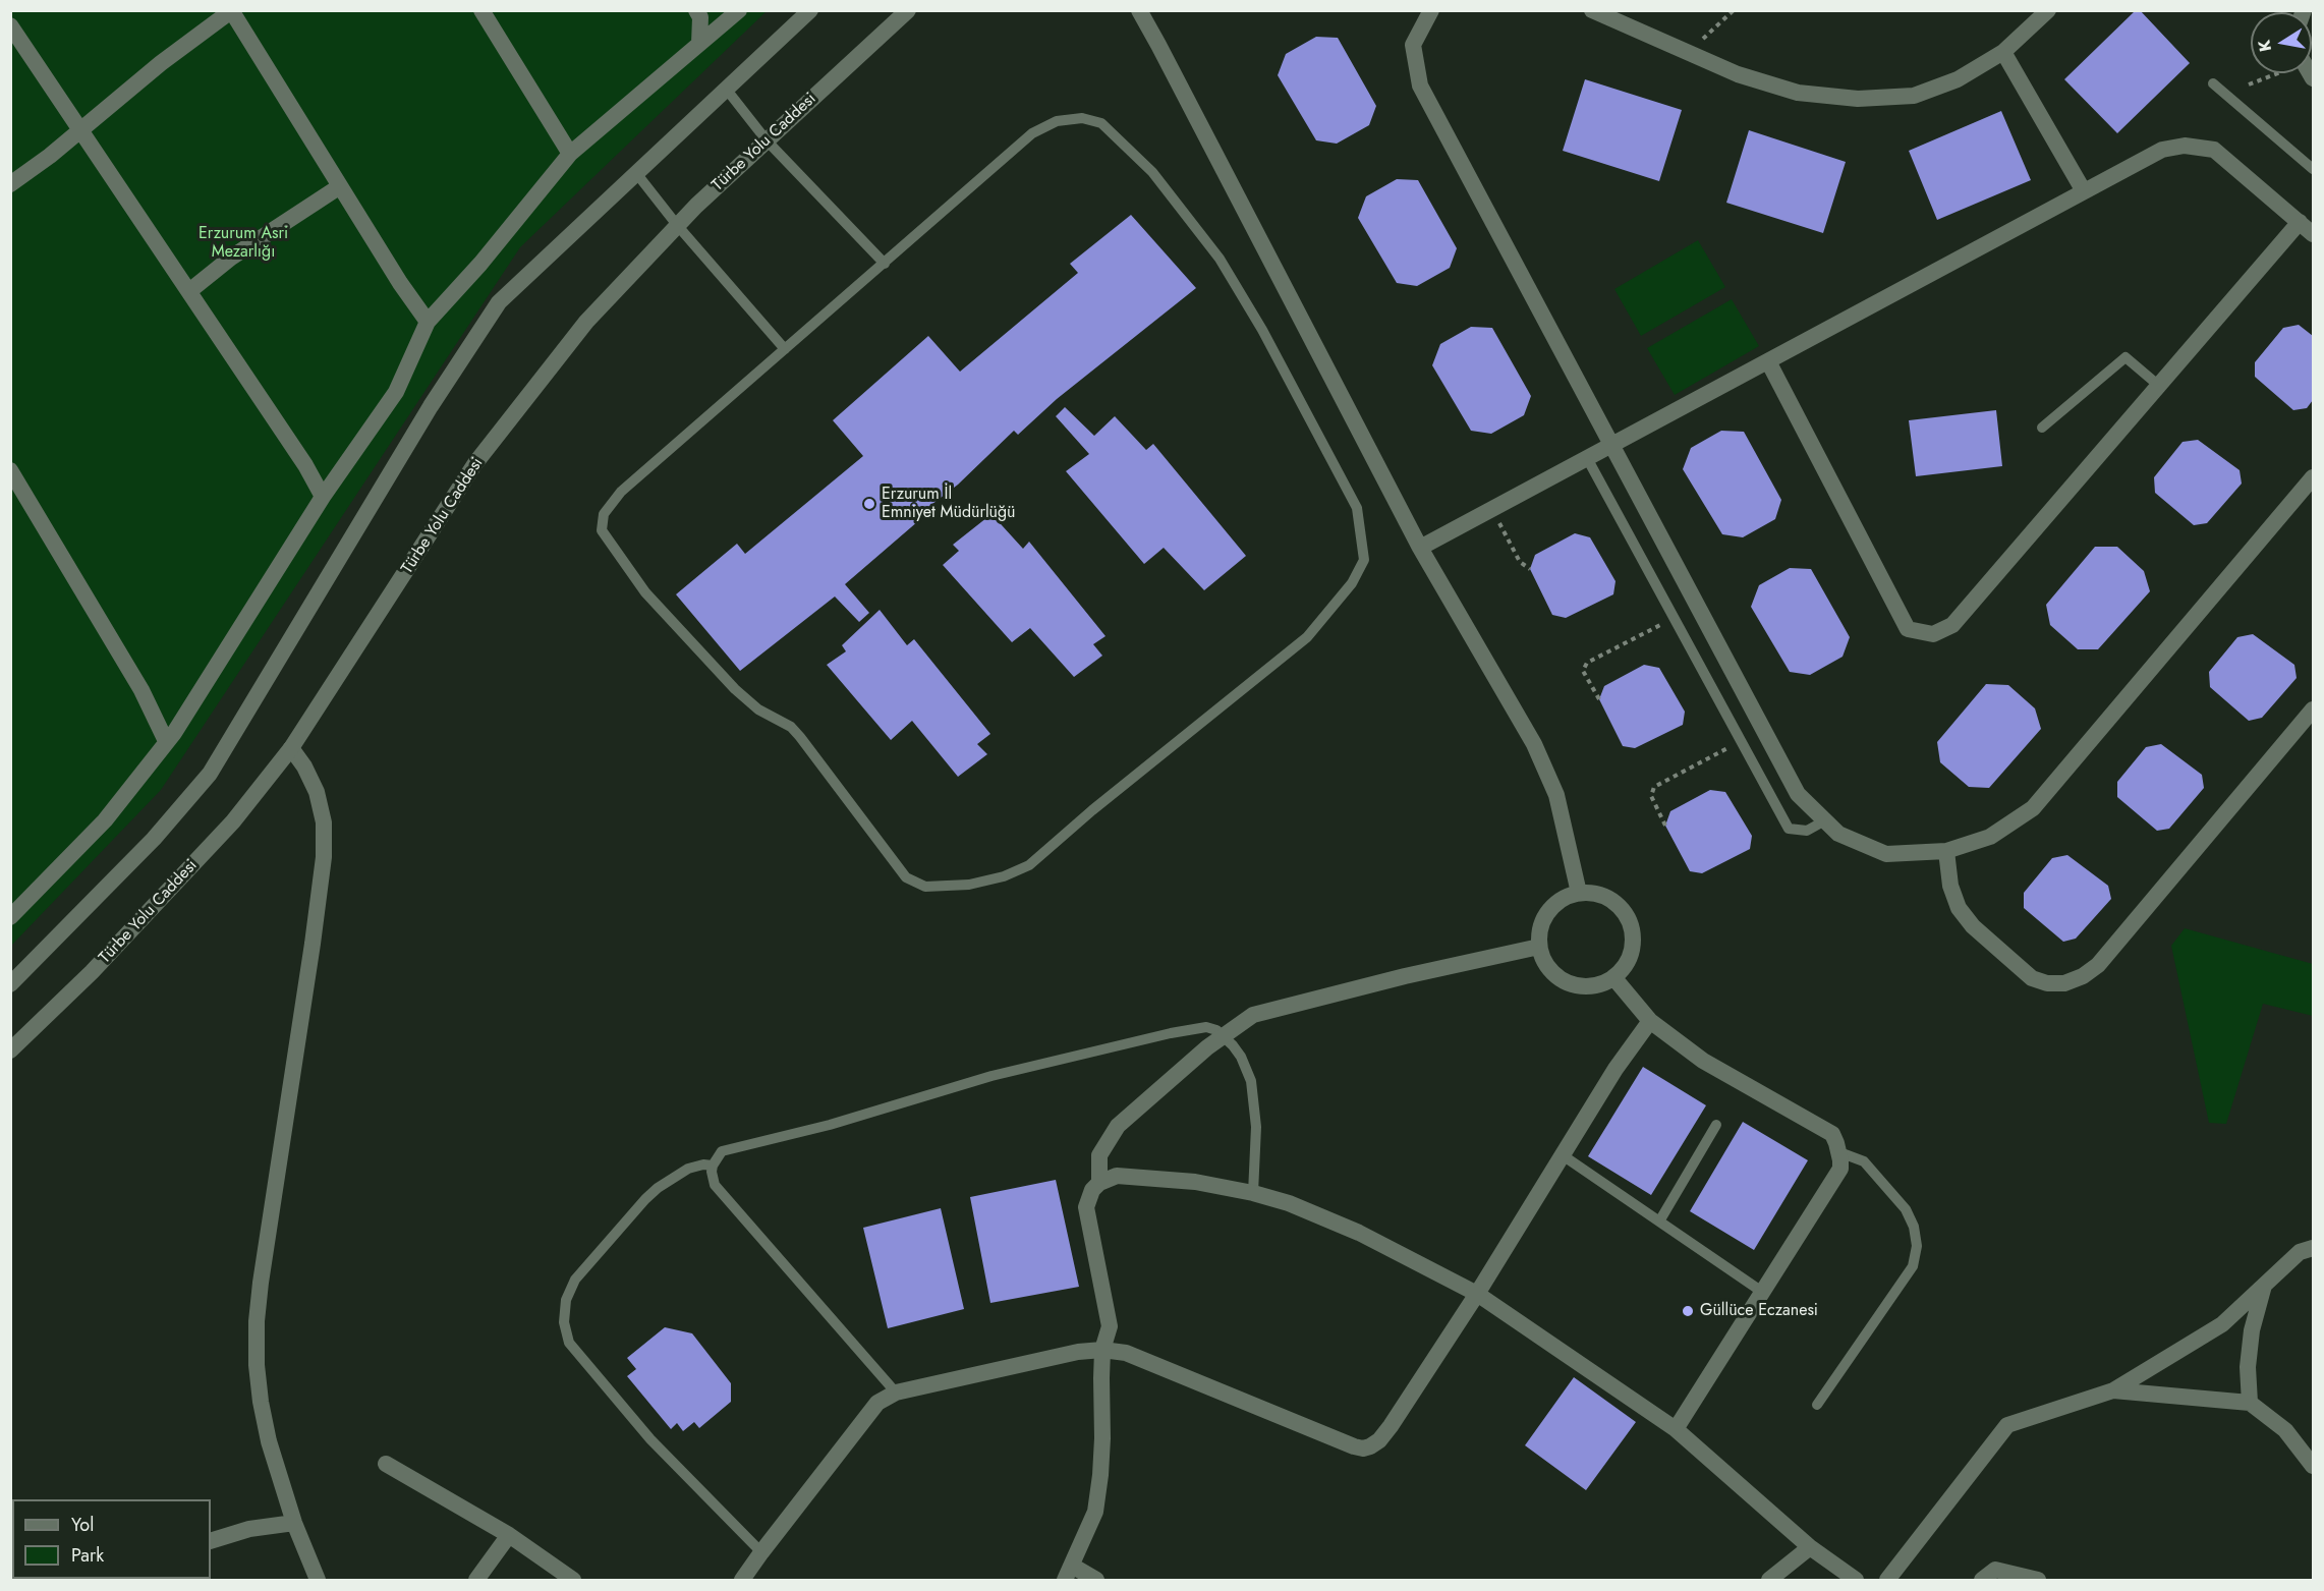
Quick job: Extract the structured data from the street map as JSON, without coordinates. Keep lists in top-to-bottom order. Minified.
{"streets":{"street":["Türbe Yolu Caddesi"]},"parks":["Erzurum Asri Mezarlığı"],"places":["Erzurum İl Emniyet Müdürlüğü","Güllüce Eczanesi"],"legend":["Yol","Park"],"north":"left"}
